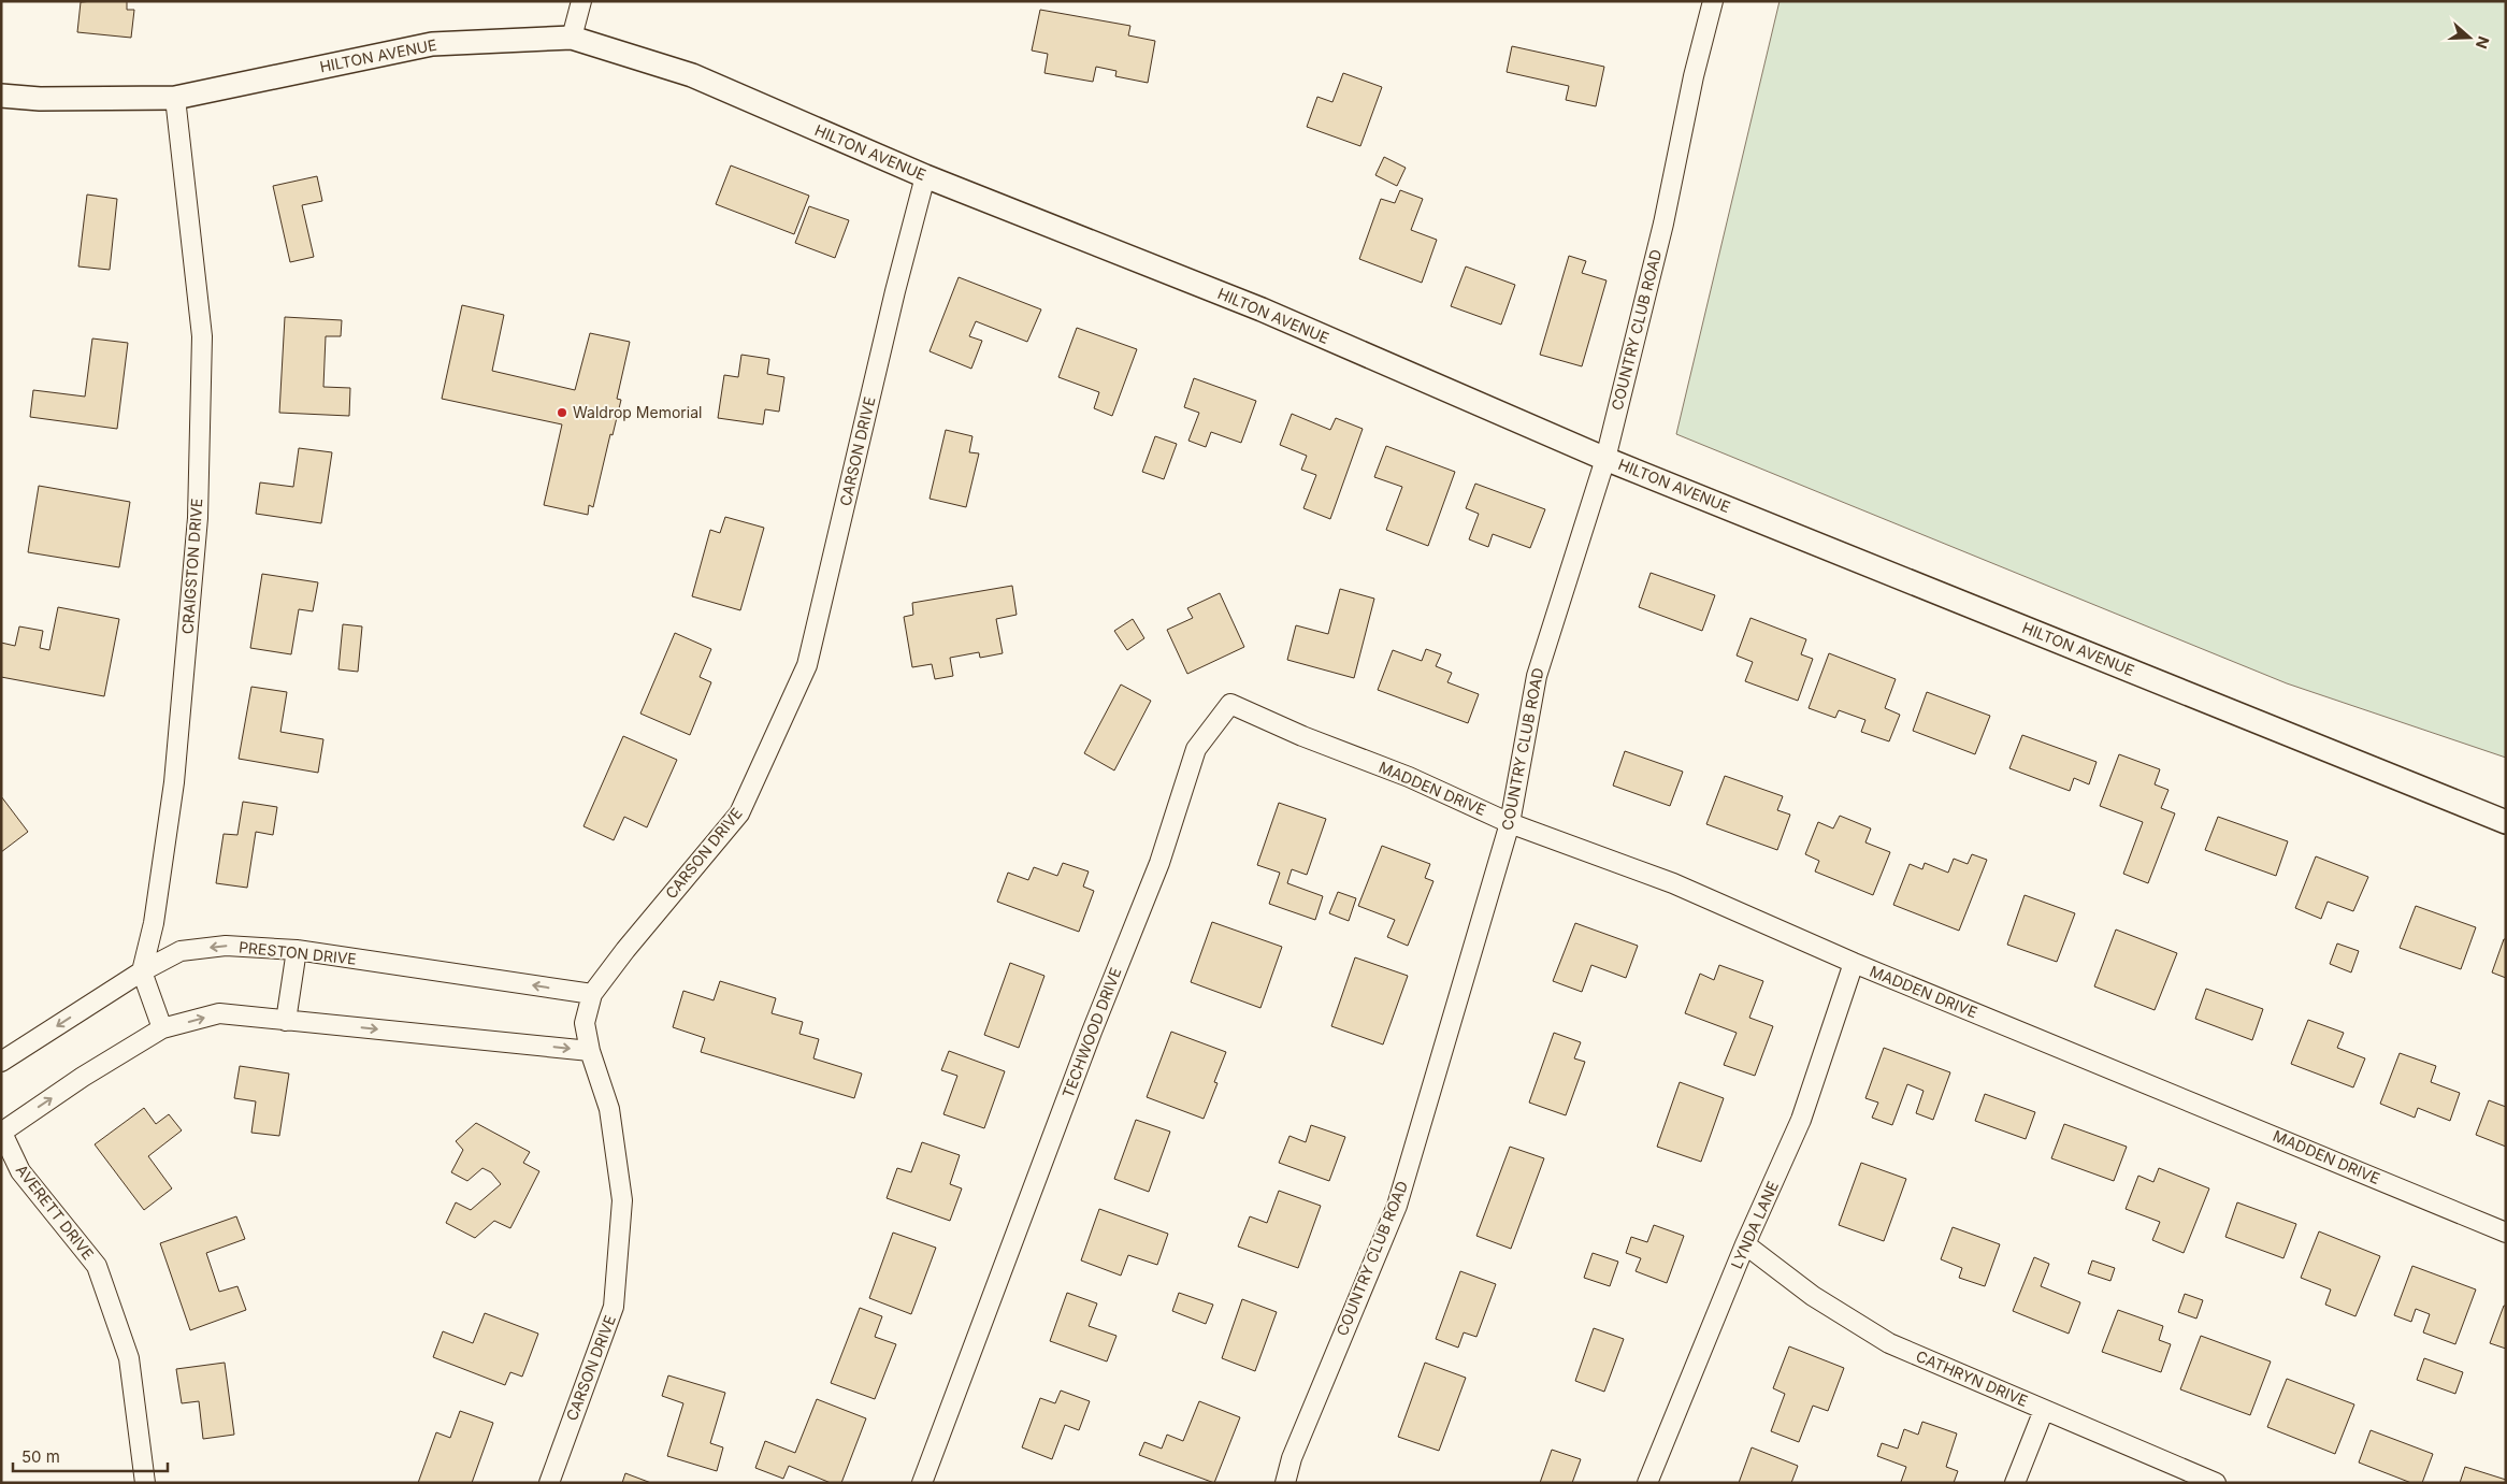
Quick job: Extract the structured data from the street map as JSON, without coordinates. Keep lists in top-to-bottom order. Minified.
{"streets":{"street":["HILTON AVENUE","COUNTRY CLUB ROAD","CARSON DRIVE","CRAIGSTON DRIVE","MADDEN DRIVE","PRESTON DRIVE","TECHWOOD DRIVE","AVERETT DRIVE","LYNDA LANE","CATHRYN DRIVE"]},"crossings":[["HILTON AVENUE","COUNTRY CLUB ROAD"],["HILTON AVENUE","CARSON DRIVE"],["HILTON AVENUE","CRAIGSTON DRIVE"],["COUNTRY CLUB ROAD","MADDEN DRIVE"],["CARSON DRIVE","PRESTON DRIVE"],["CRAIGSTON DRIVE","PRESTON DRIVE"],["MADDEN DRIVE","TECHWOOD DRIVE"],["MADDEN DRIVE","LYNDA LANE"],["LYNDA LANE","CATHRYN DRIVE"]],"places":["Waldrop Memorial"],"scale_bar":"50 m","north":"right"}
